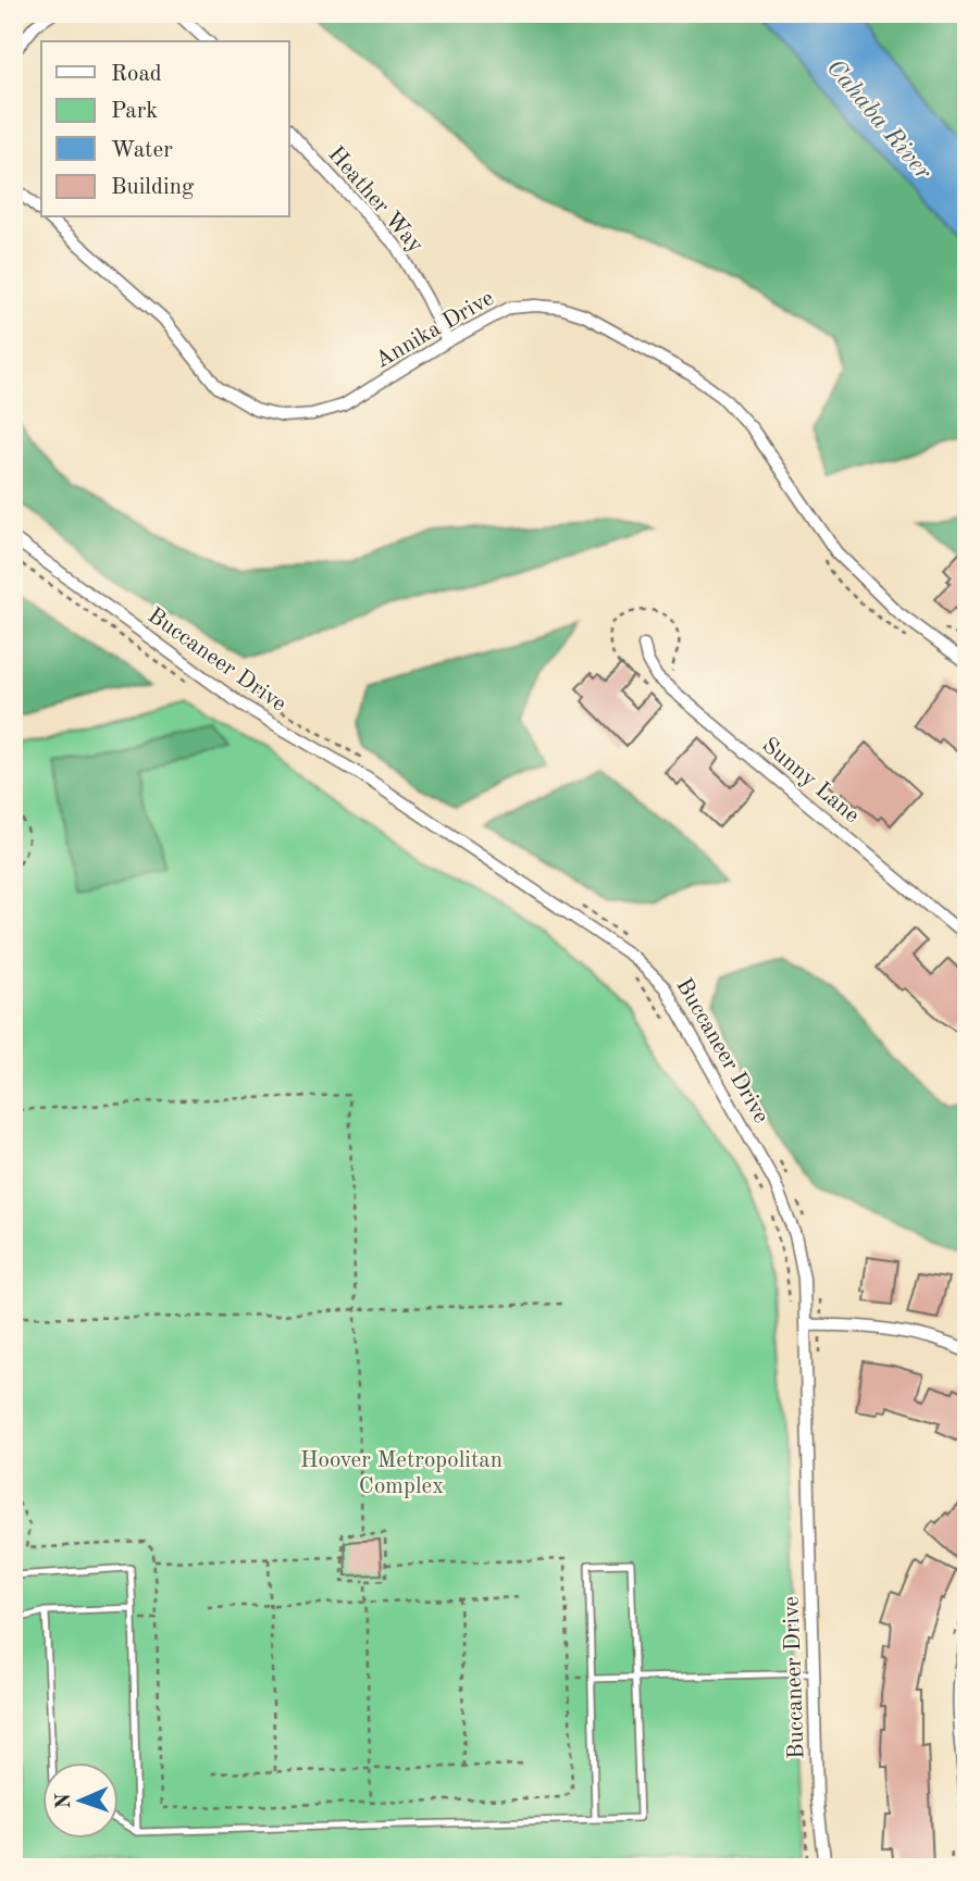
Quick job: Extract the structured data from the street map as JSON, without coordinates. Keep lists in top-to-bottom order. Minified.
{"streets":{"street":["Heather Way","Annika Drive","Buccaneer Drive","Sunny Lane"]},"crossings":[["Heather Way","Annika Drive"]],"water":["Cahaba River"],"parks":["Hoover Metropolitan Complex"],"legend":["Road","Park","Water","Building"],"north":"left"}
